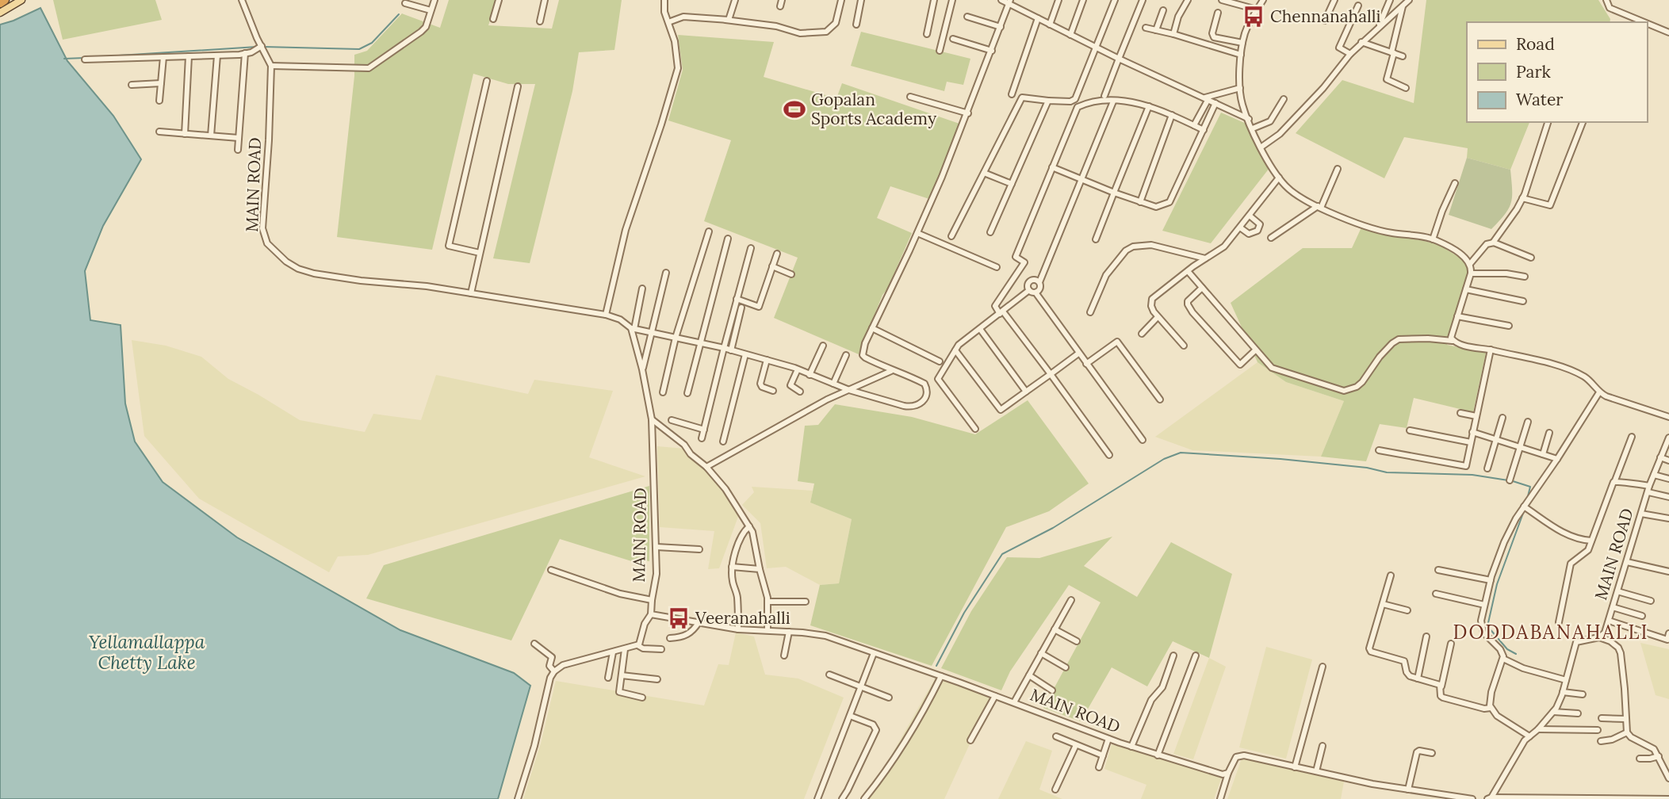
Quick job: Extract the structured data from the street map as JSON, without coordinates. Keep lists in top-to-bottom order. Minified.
{"streets":{"street":["MAIN ROAD"]},"districts":["DODDABANAHALLI"],"water":["Yellamallappa Chetty Lake"],"places":{"bus stop":["Chennanahalli","Veeranahalli"],"sports":["Gopalan Sports Academy"]},"legend":["Road","Park","Water"]}
